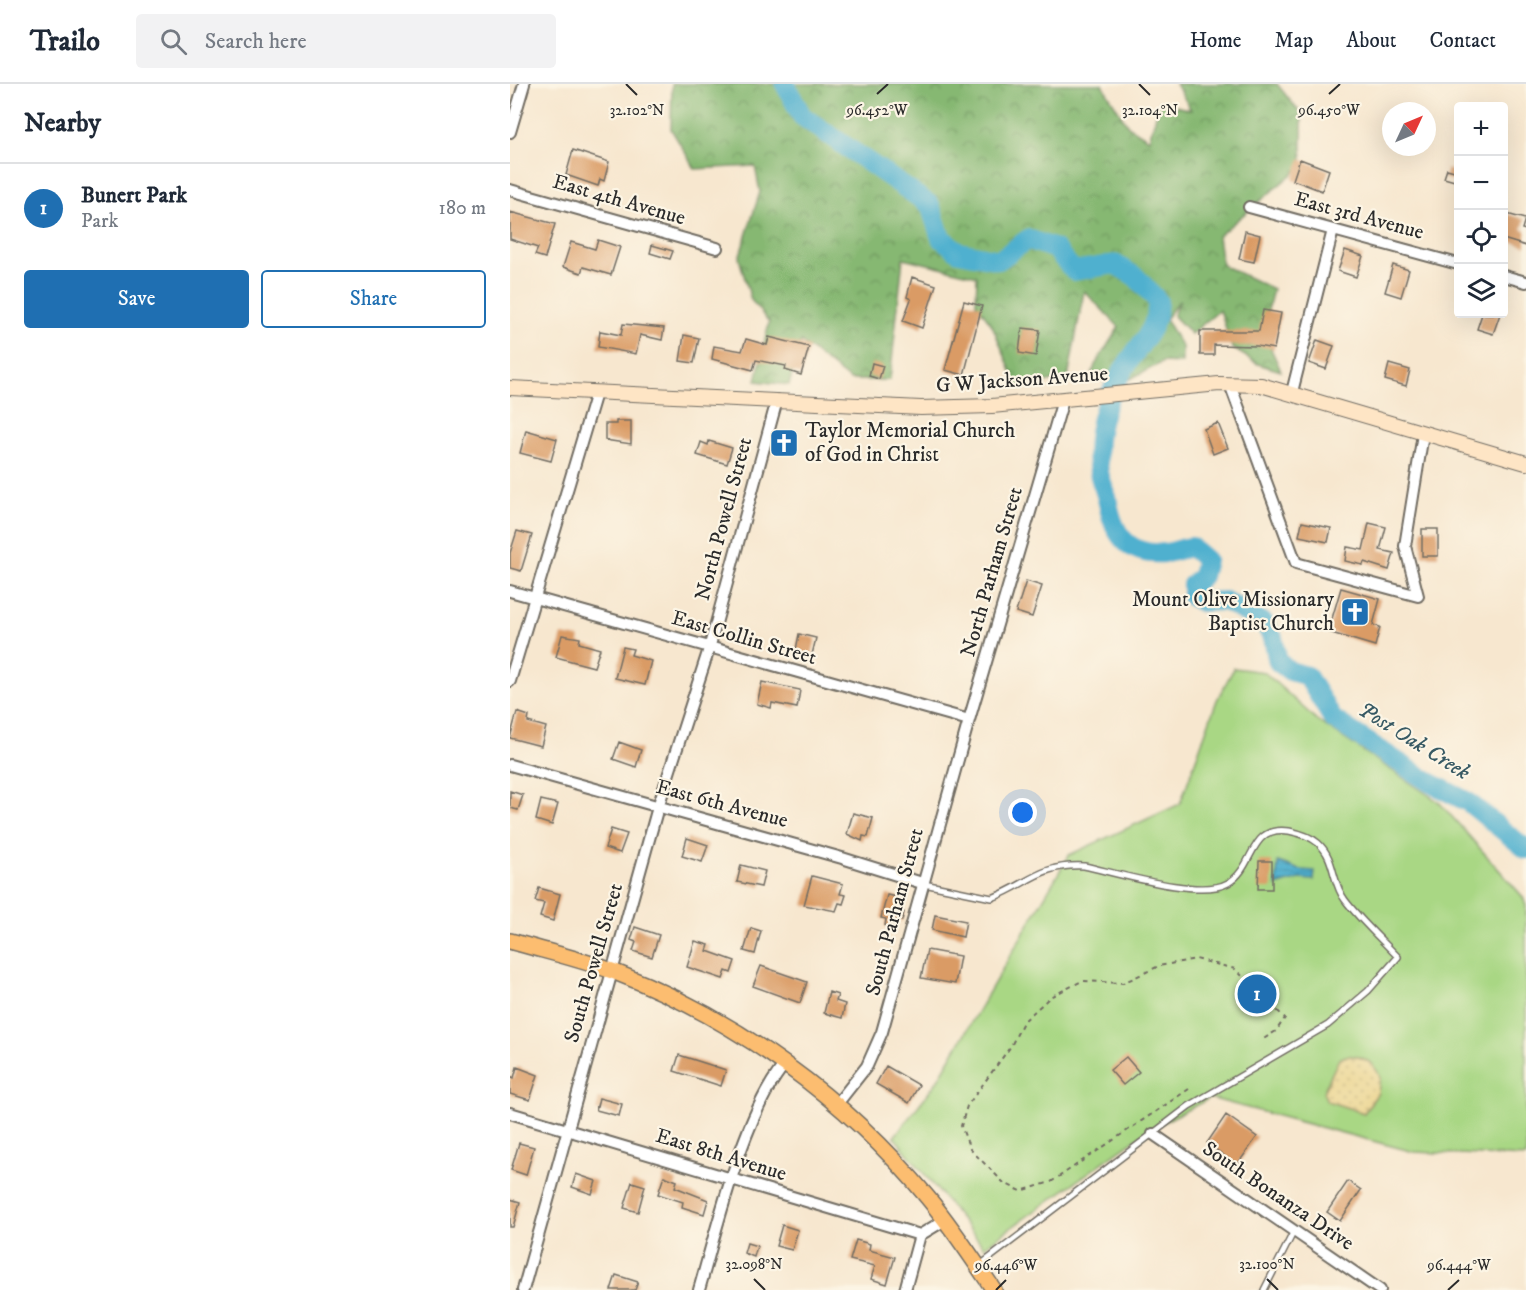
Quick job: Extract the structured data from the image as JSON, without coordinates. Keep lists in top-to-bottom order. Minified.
{"streets":{"street":["East 4th Avenue","East 3rd Avenue","G W Jackson Avenue","North Powell Street","North Parham Street","East Collin Street","East 6th Avenue","South Parham Street","South Powell Street","East 8th Avenue","South Bonanza Drive"]},"crossings":[["G W Jackson Avenue","North Powell Street"],["G W Jackson Avenue","North Parham Street"],["North Powell Street","East Collin Street"],["North Powell Street","South Powell Street"],["North Parham Street","East Collin Street"],["North Parham Street","South Parham Street"],["East Collin Street","South Parham Street"],["East Collin Street","South Powell Street"],["East 6th Avenue","South Parham Street"],["East 6th Avenue","South Powell Street"],["South Powell Street","East 8th Avenue"]],"water":["Post Oak Creek"],"places":{"church":["Taylor Memorial Church of God in Christ","Mount Olive Missionary Baptist Church"]},"north":"top right","page":{"header":"Trailo","search":"Search here","nav":["Home","Map","About","Contact"],"heading":"Nearby","map_buttons":["+","−"],"list":[{"mark":"1","name":"Bunert Park","note":"Park","value":"180 m"}],"buttons":["Save","Share"],"pins":"1"},"coordinates":["96.450°W","96.452°W","32.102°N","32.104°N","32.098°N","32.100°N","96.446°W","96.444°W"]}
